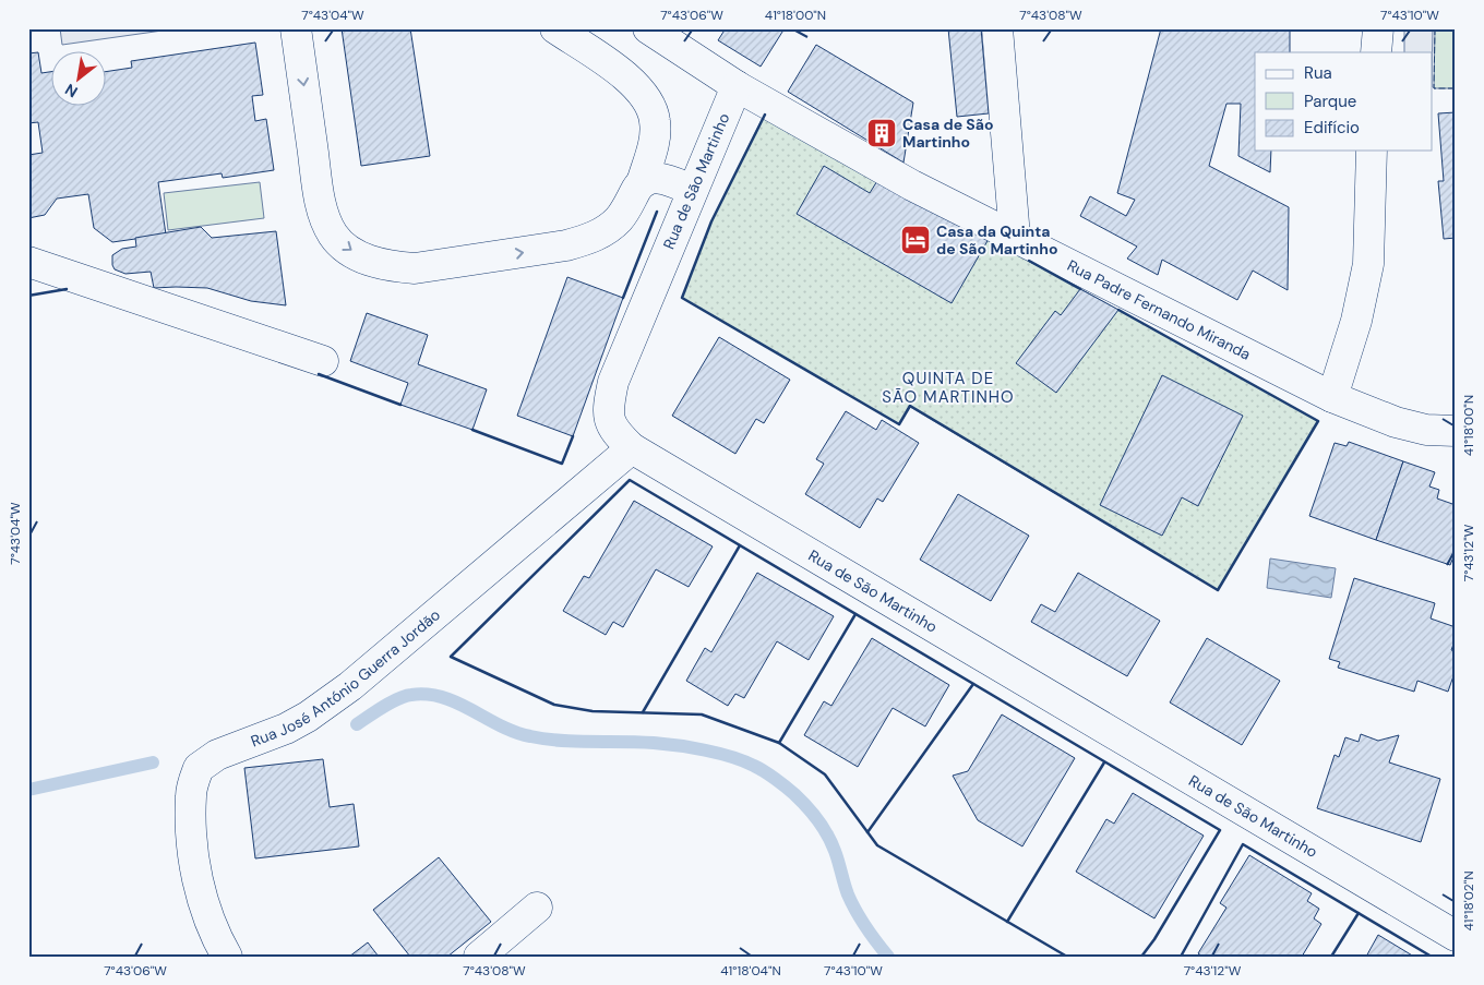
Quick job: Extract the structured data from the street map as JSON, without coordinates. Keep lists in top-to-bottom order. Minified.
{"streets":{"street":["Rua de São Martinho","Rua Padre Fernando Miranda","Rua José António Guerra Jordão"]},"crossings":[["Rua de São Martinho","Rua Padre Fernando Miranda"],["Rua de São Martinho","Rua José António Guerra Jordão"]],"districts":["QUINTA DE SÃO MARTINHO"],"places":{"building":["Casa de São Martinho"],"hotel":["Casa da Quinta de São Martinho"]},"legend":["Rua","Parque","Edifício"],"north":"bottom left","coordinates":["7°43'04\"W","7°43'06\"W","41°18'00\"N","7°43'08\"W","7°43'10\"W","7°43'12\"W","41°18'02\"N","41°18'04\"N"]}
